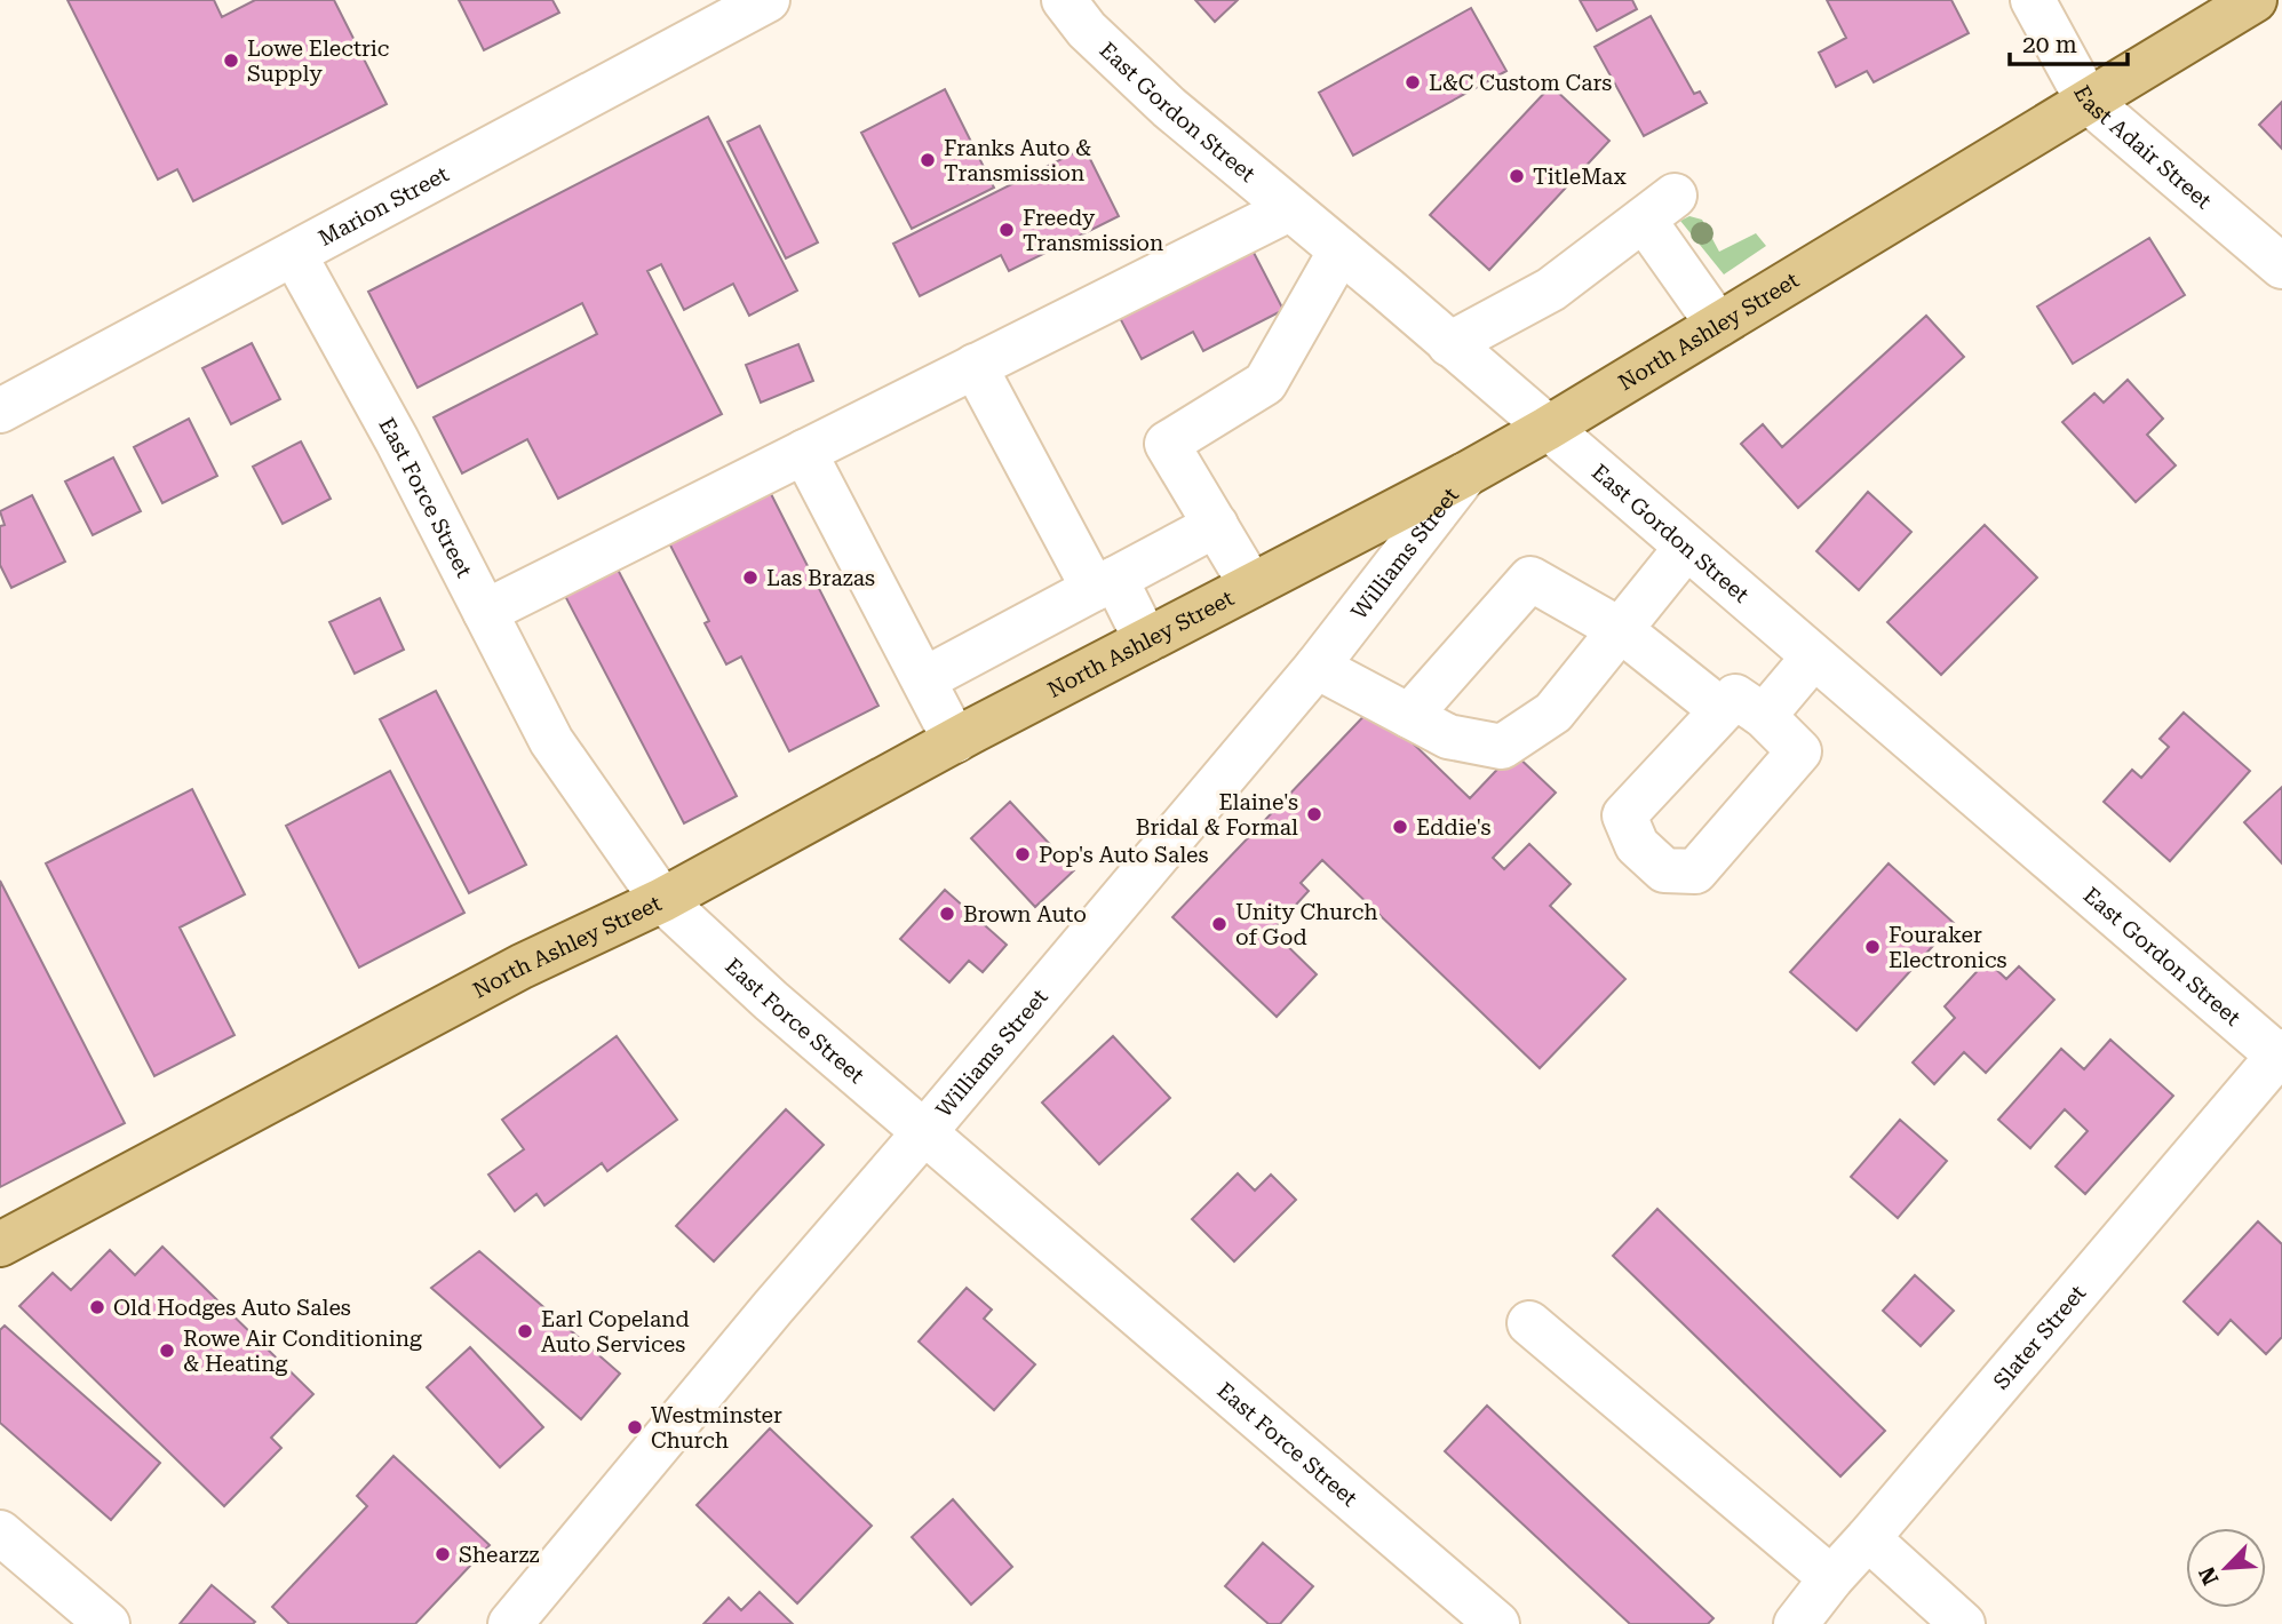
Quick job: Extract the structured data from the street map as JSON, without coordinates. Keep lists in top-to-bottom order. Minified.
{"streets":{"main road":["North Ashley Street"],"street":["East Gordon Street","East Adair Street","Marion Street","East Force Street","Williams Street","Slater Street"]},"crossings":[["East Gordon Street","North Ashley Street"],["East Gordon Street","Slater Street"],["East Adair Street","North Ashley Street"],["Marion Street","East Force Street"],["North Ashley Street","East Force Street"],["North Ashley Street","Williams Street"],["East Force Street","Williams Street"]],"places":["Lowe Electric Supply","L&C Custom Cars","Franks Auto & Transmission","TitleMax","Freedy Transmission","Las Brazas","Elaine's Bridal & Formal","Eddie's","Pop's Auto Sales","Brown Auto","Unity Church of God","Fouraker Electronics","Old Hodges Auto Sales","Earl Copeland Auto Services","Rowe Air Conditioning & Heating","Westminster Church","Shearzz"],"scale_bar":"20 m","north":"bottom left"}
